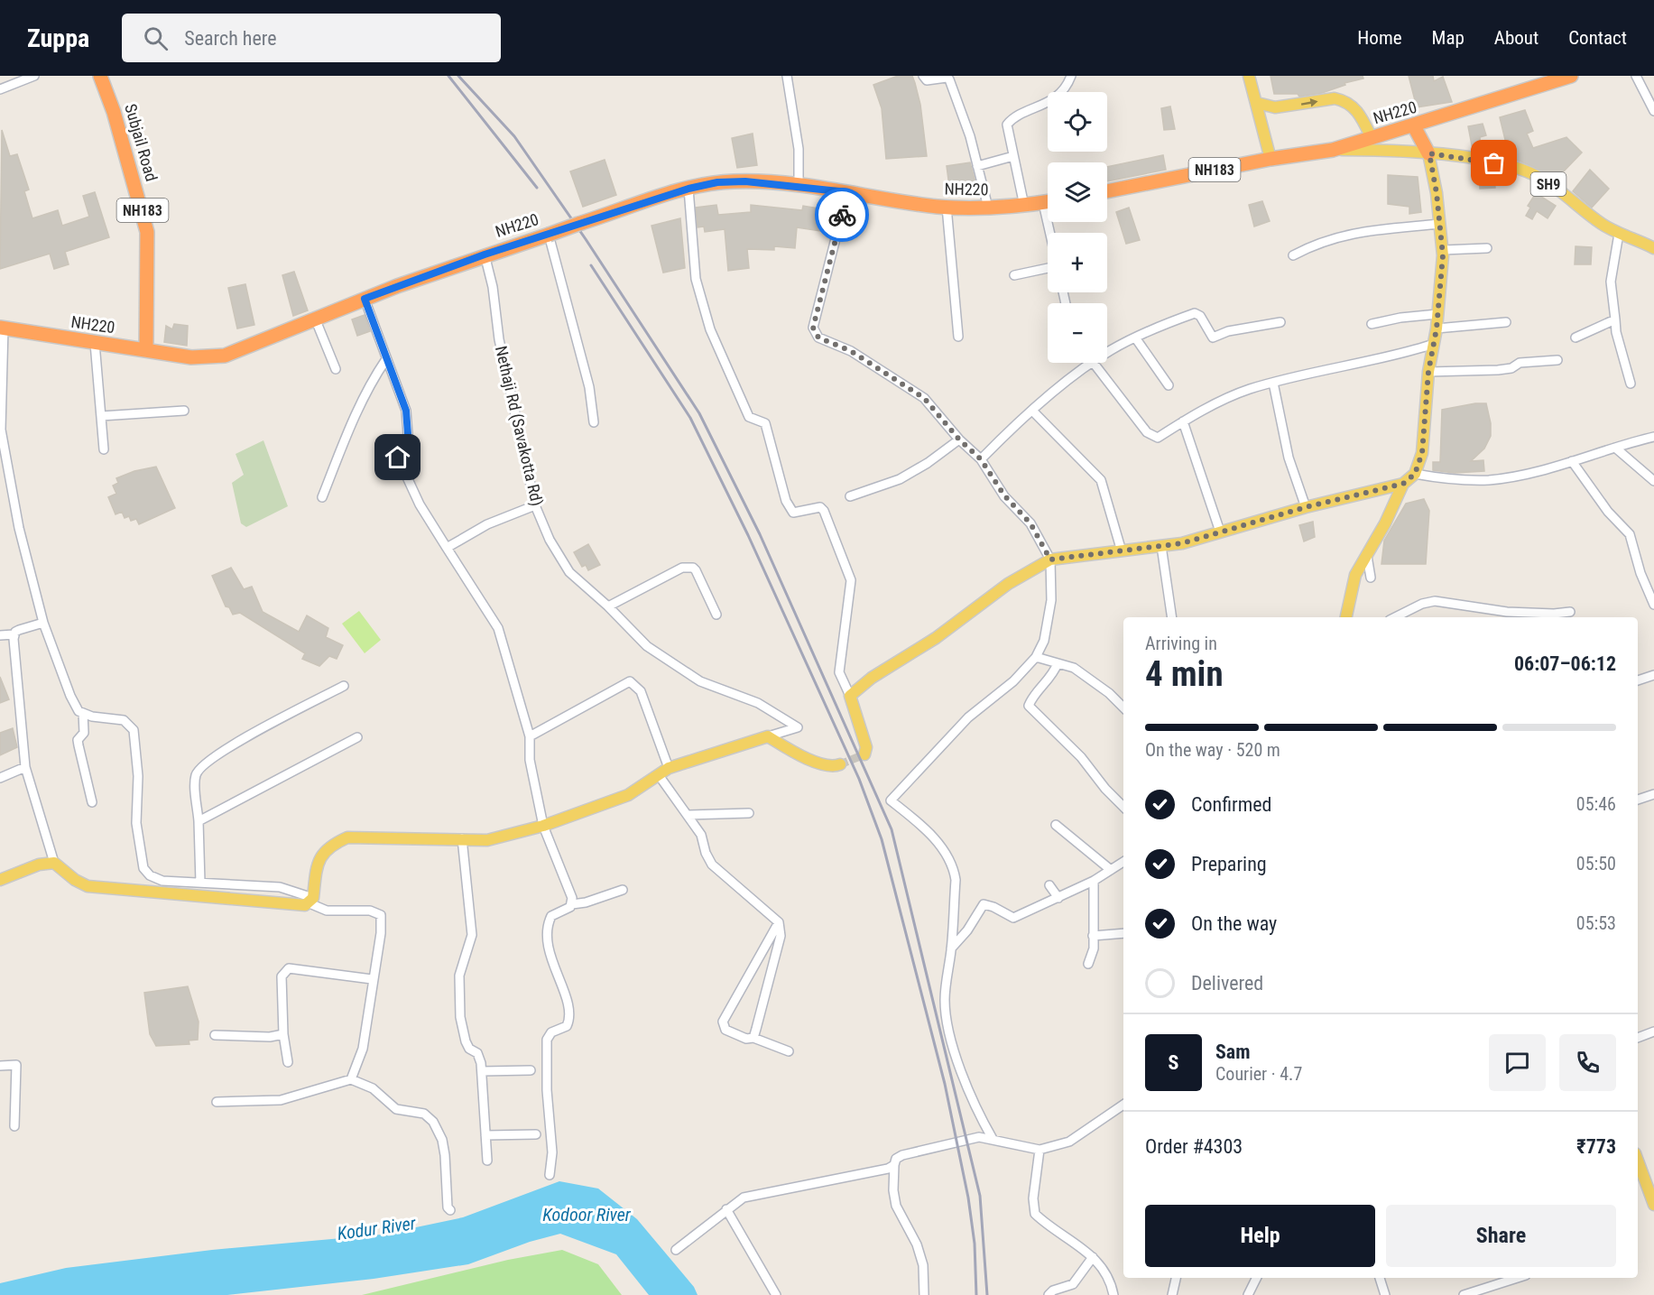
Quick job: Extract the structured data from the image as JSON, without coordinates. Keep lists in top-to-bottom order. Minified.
{"streets":{"highway":["NH220","Subjail Road","NH183"],"main road":["SH9"],"street":["Nethaji Rd (Savakotta Rd)"]},"crossings":[["NH220","Subjail Road"],["NH220","Nethaji Rd (Savakotta Rd)"]],"water":["Kodoor River","Kodur River"],"page":{"header":"Zuppa","search":"Search here","nav":["Home","Map","About","Contact"],"map_buttons":["+","−"],"heading":["4 min","Arriving in","06:07–06:12"],"panel":["Sam","Courier · 4.7","Order #4303","₹773"],"bar":"On the way · 520 m","list":[["Confirmed","05:46"],["Preparing","05:50"],["On the way","05:53"],"Delivered"],"round":"S","buttons":["Help","Share"]}}
